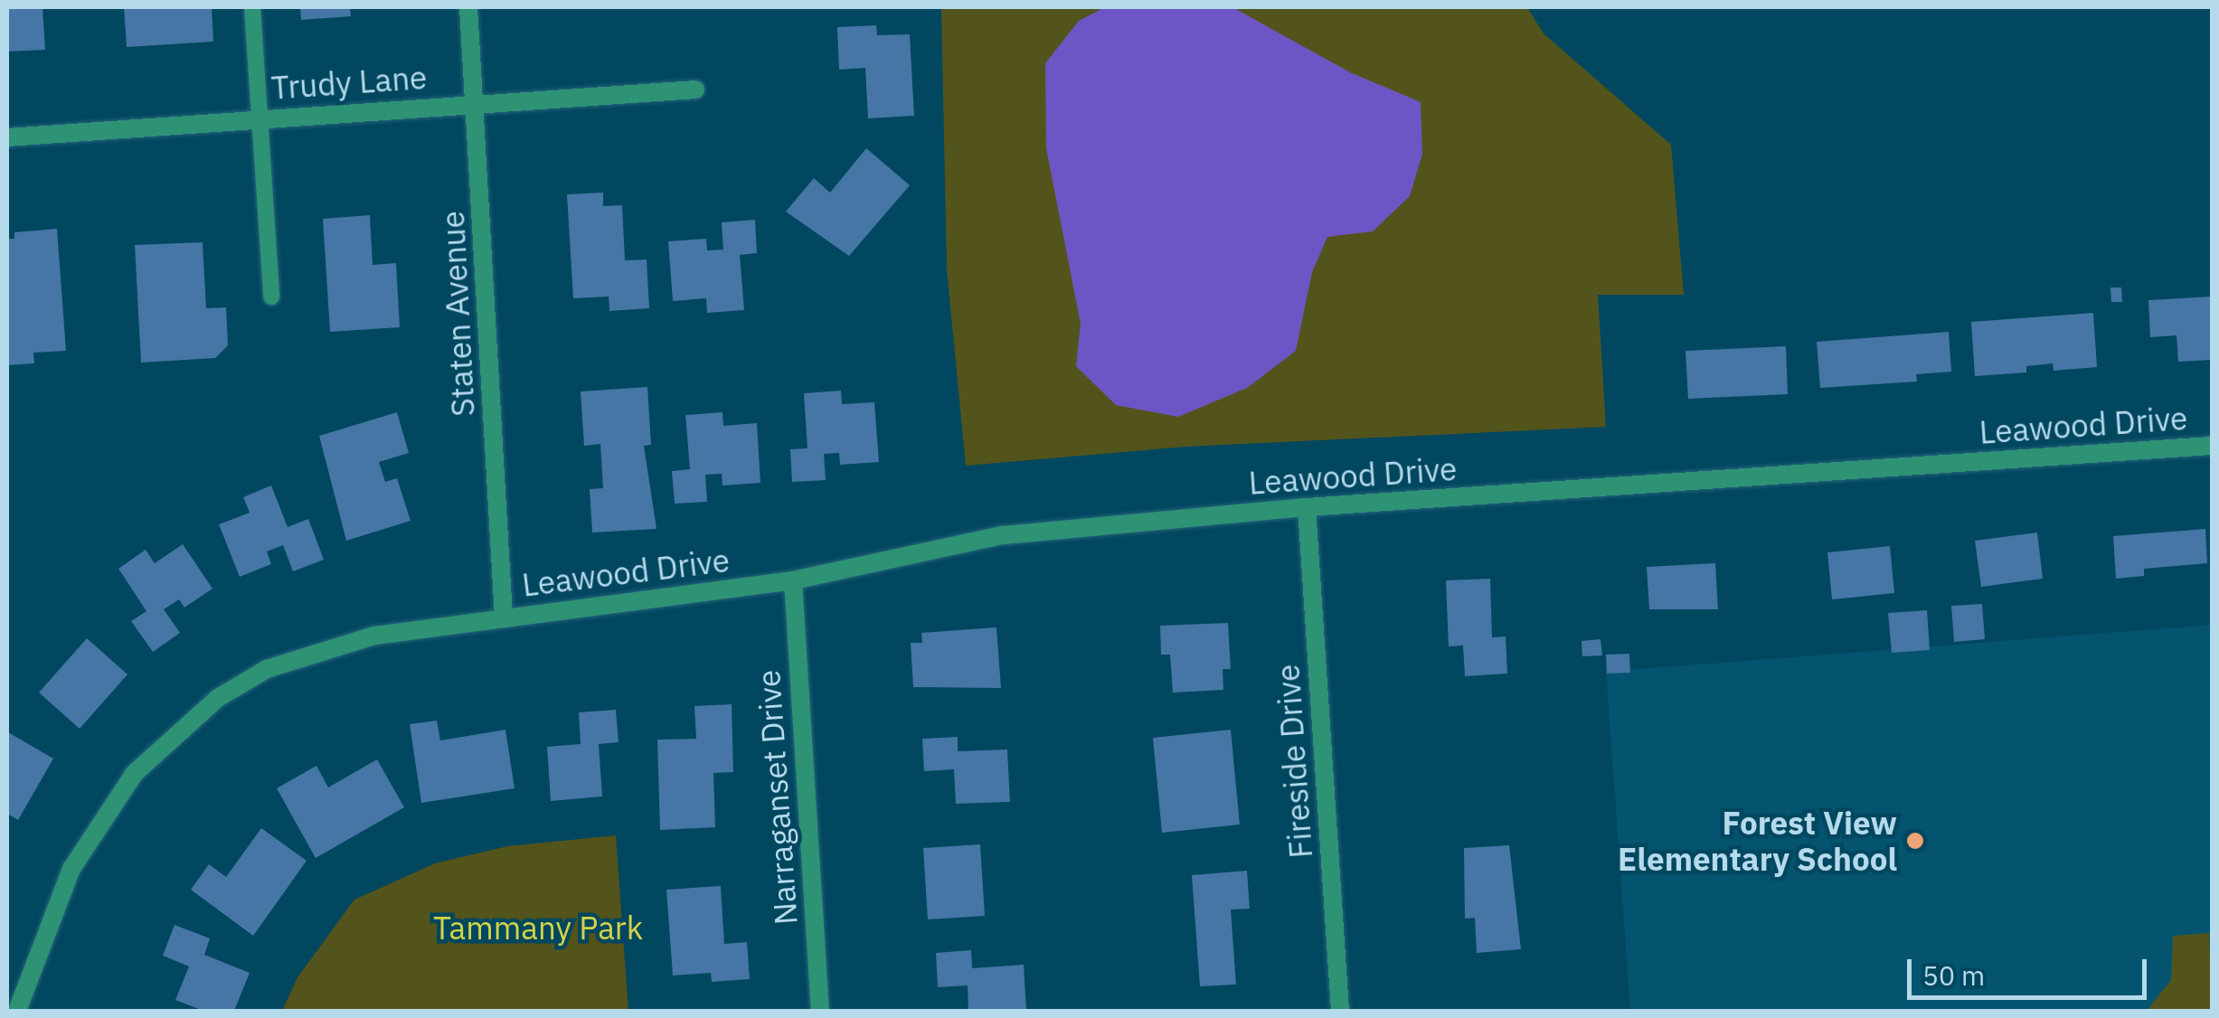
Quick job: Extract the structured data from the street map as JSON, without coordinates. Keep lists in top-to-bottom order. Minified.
{"streets":{"street":["Trudy Lane","Staten Avenue","Leawood Drive","Fireside Drive","Narraganset Drive"]},"crossings":[["Trudy Lane","Staten Avenue"],["Staten Avenue","Leawood Drive"],["Leawood Drive","Fireside Drive"],["Leawood Drive","Narraganset Drive"]],"parks":["Tammany Park"],"places":["Forest View Elementary School"],"scale_bar":"50 m"}
